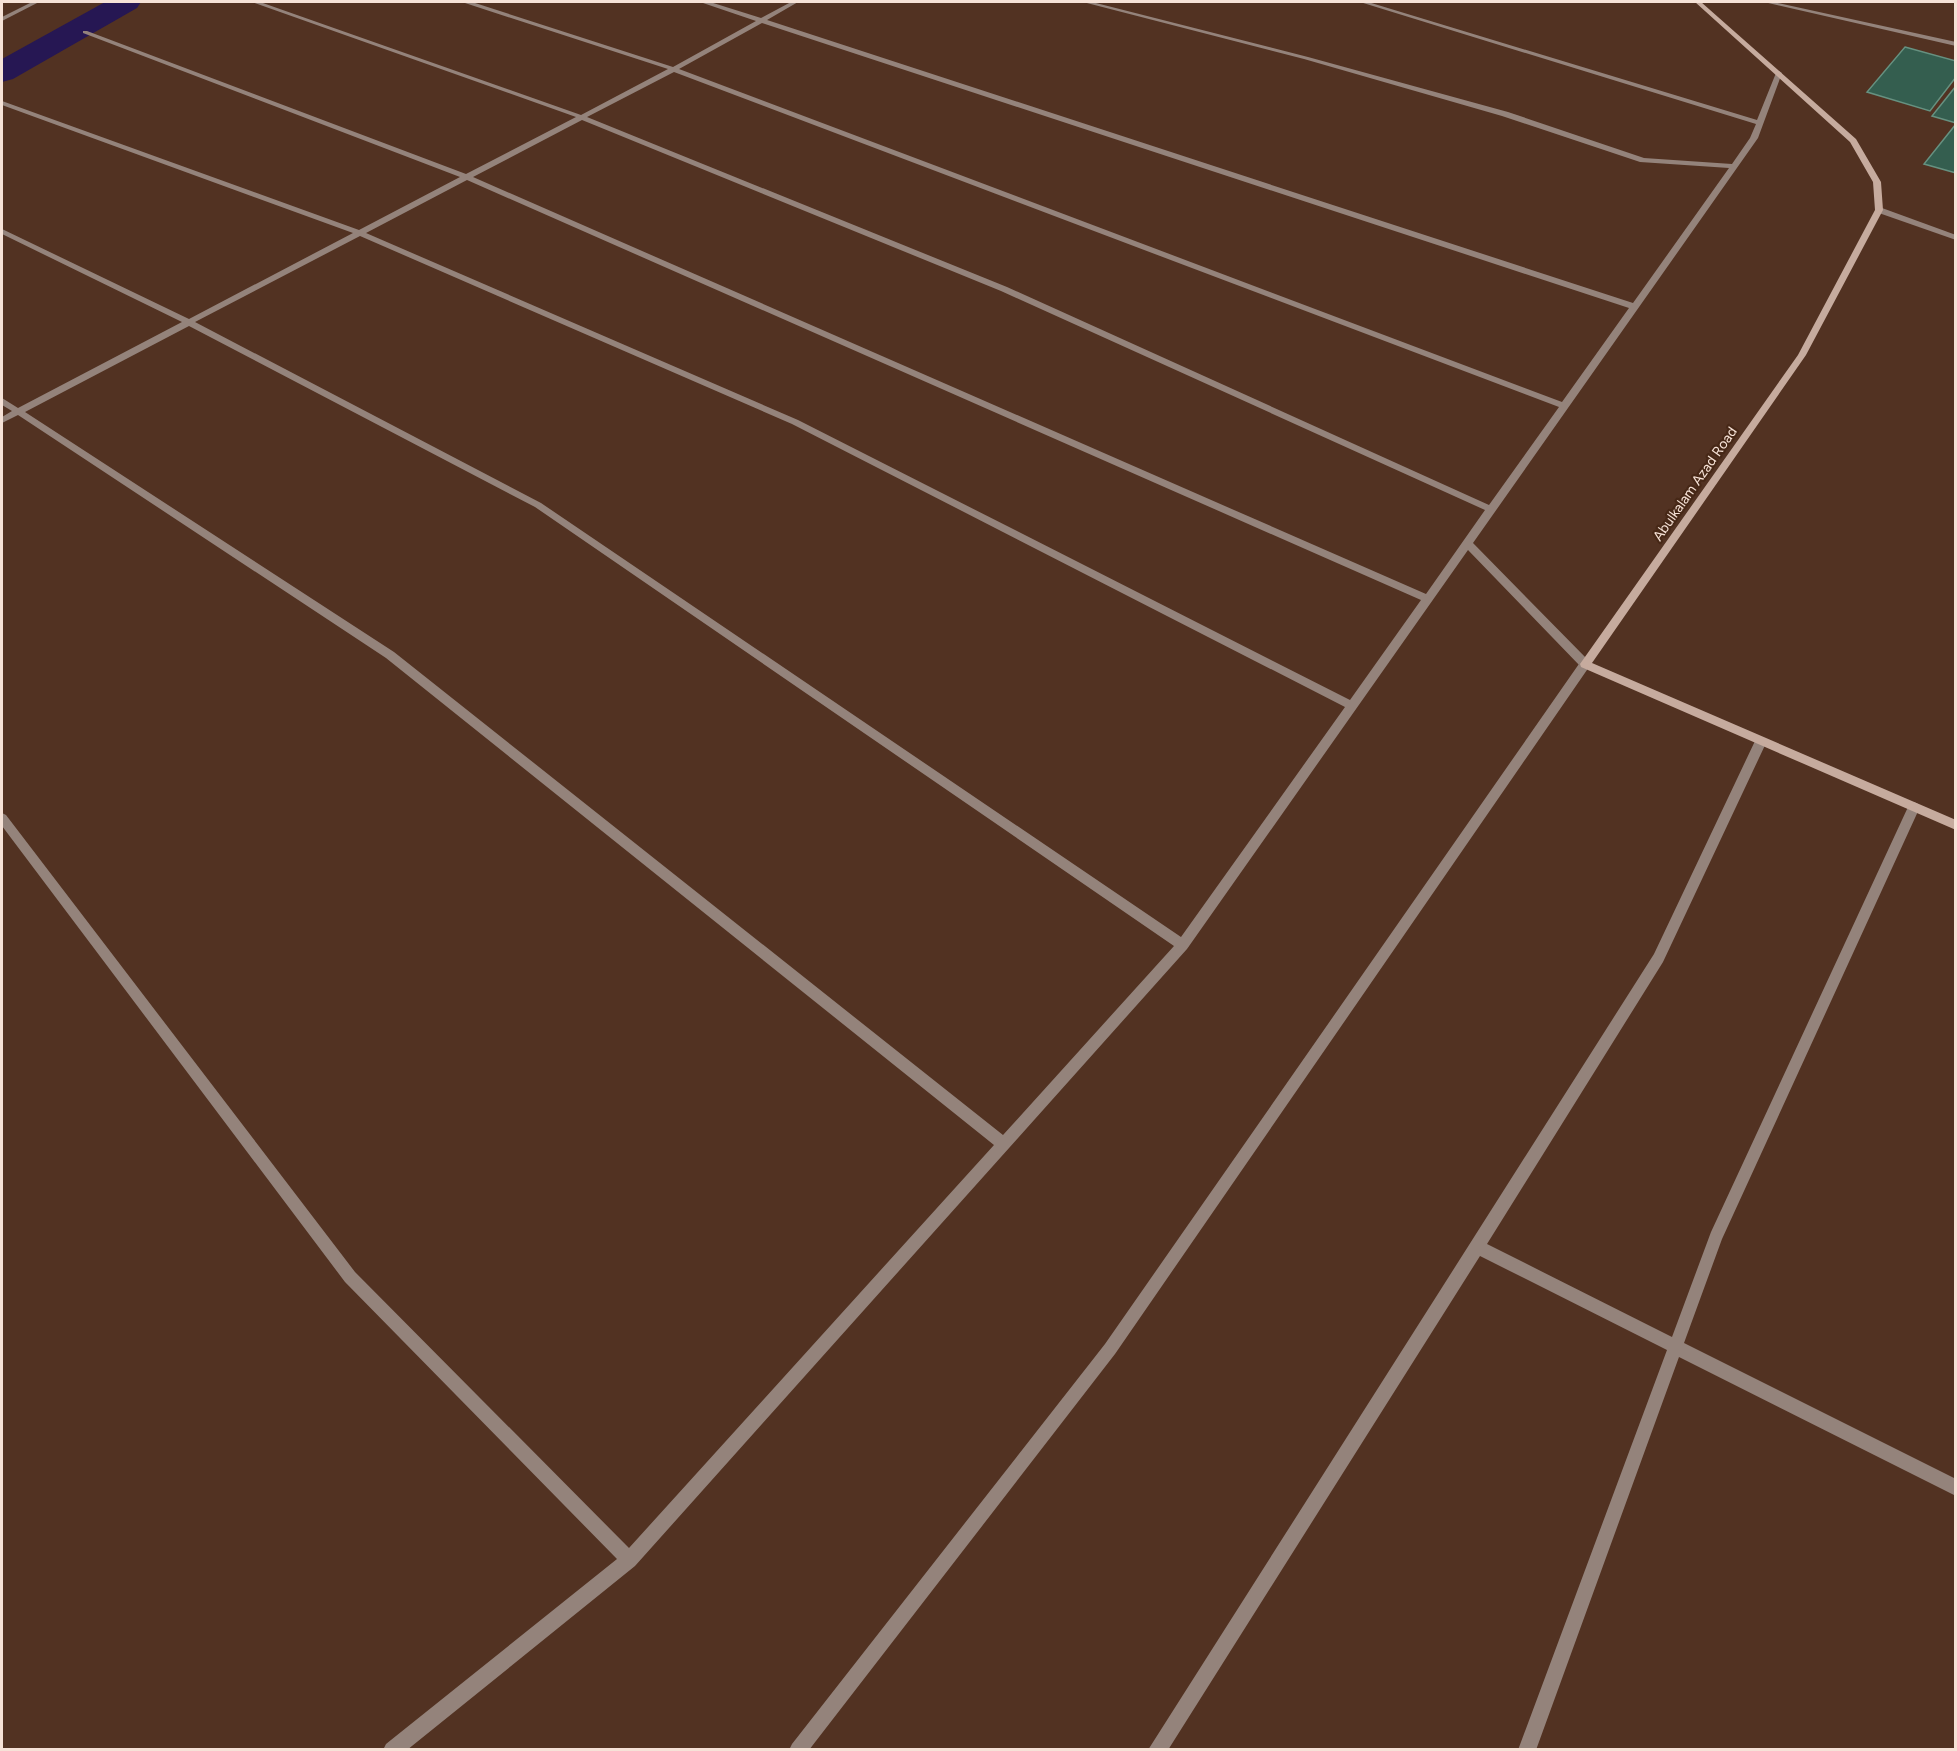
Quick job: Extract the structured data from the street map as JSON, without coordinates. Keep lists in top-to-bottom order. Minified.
{"streets":{"main road":["Abulkalam Azad Road"]}}
